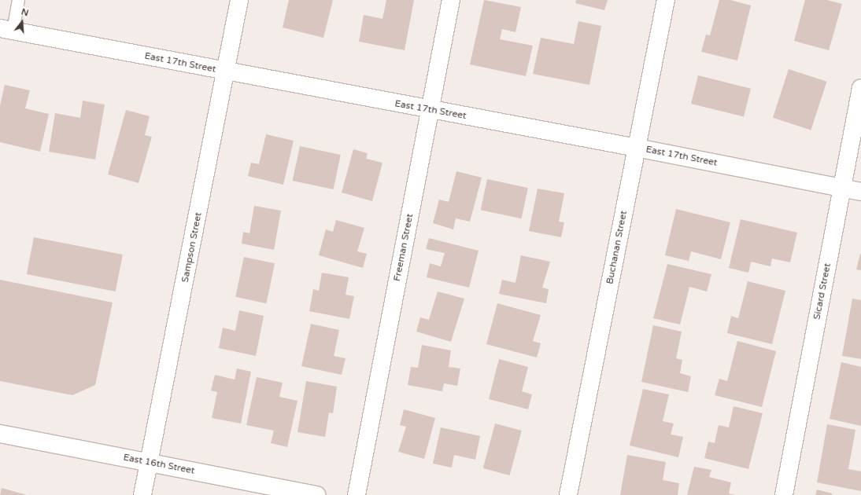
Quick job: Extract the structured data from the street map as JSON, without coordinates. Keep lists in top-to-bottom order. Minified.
{"streets":{"street":["East 17th Street","Sampson Street","Freeman Street","Buchanan Street","Sicard Street","East 16th Street"]},"crossings":[["East 17th Street","Sampson Street"],["East 17th Street","Freeman Street"],["East 17th Street","Buchanan Street"],["East 17th Street","Sicard Street"],["Sampson Street","East 16th Street"]],"north":"top"}
